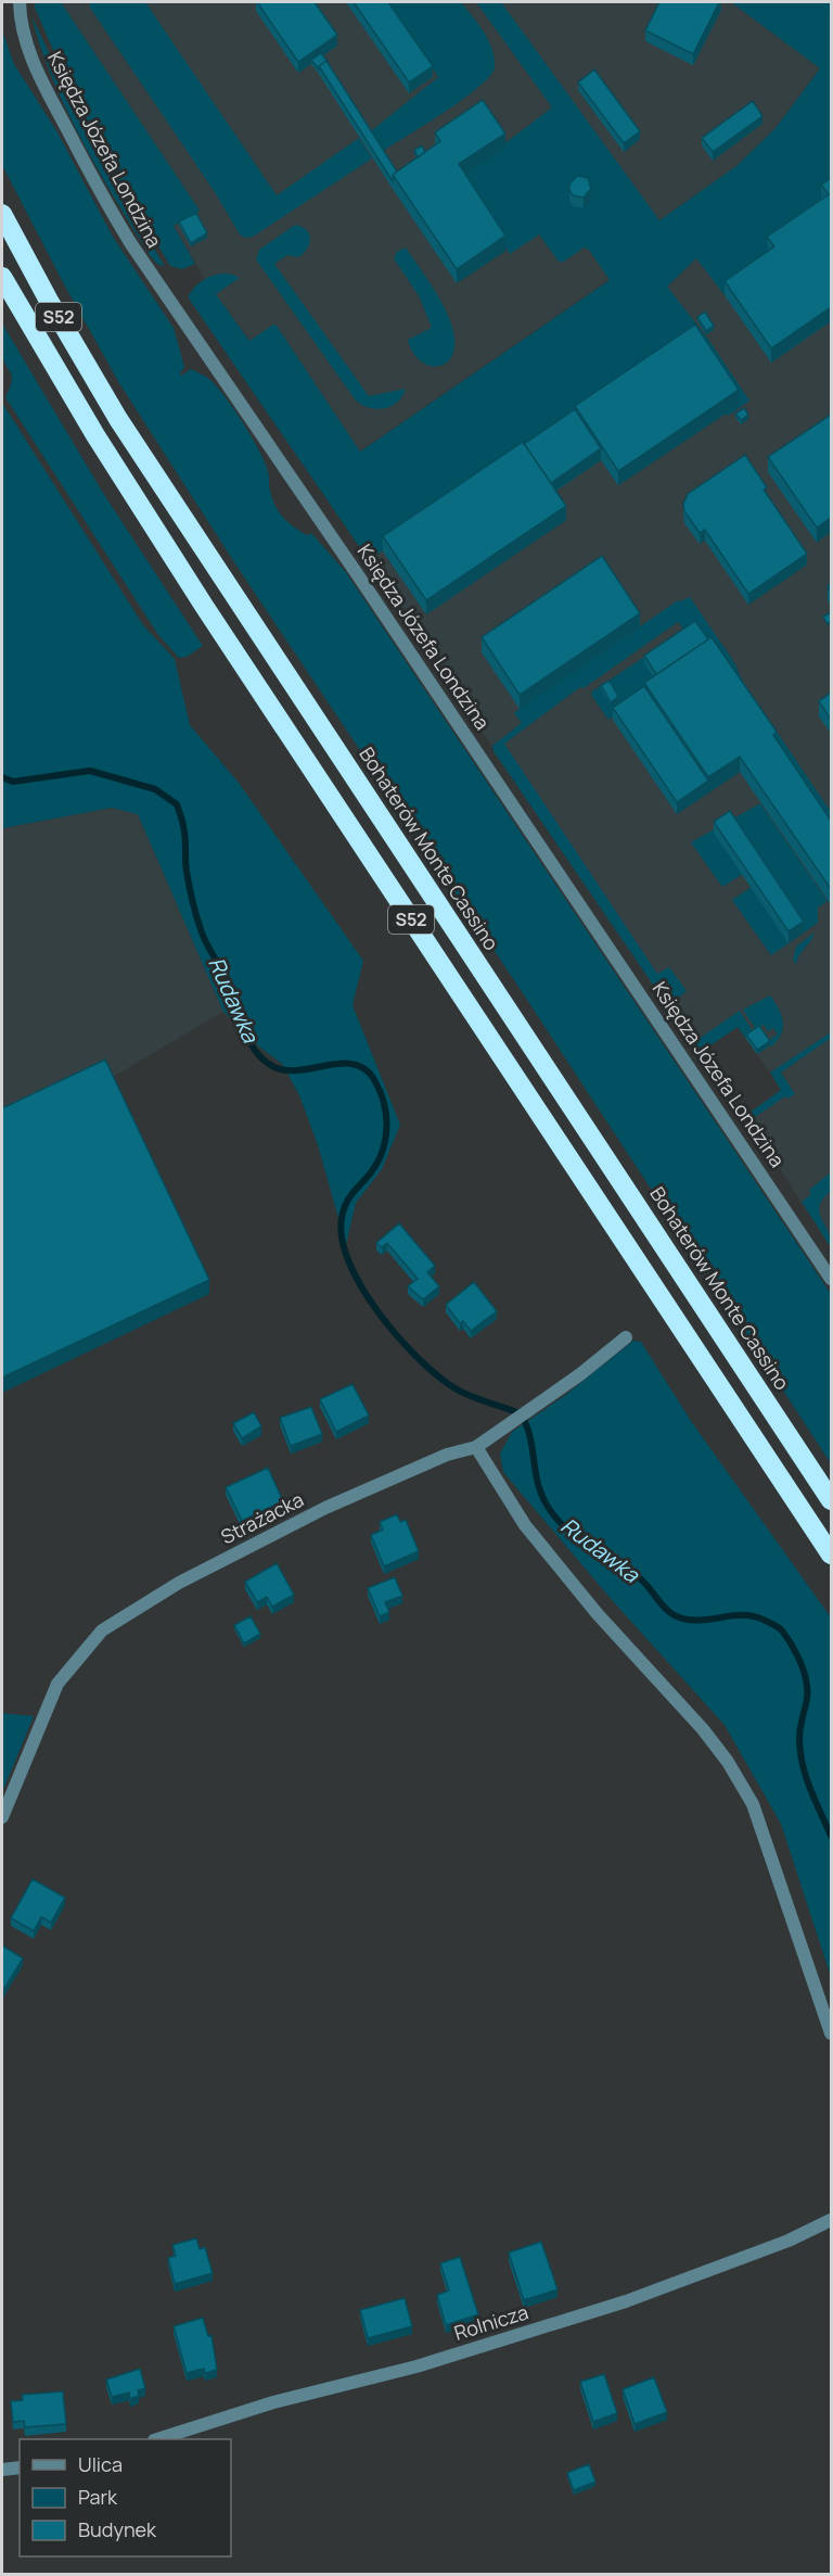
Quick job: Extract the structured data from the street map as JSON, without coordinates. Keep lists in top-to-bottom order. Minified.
{"streets":{"highway":["S52","Bohaterów Monte Cassino"],"street":["Księdza Józefa Londzina","Strażacka","Rolnicza"]},"water":["Rudawka"],"legend":["Ulica","Park","Budynek"]}
